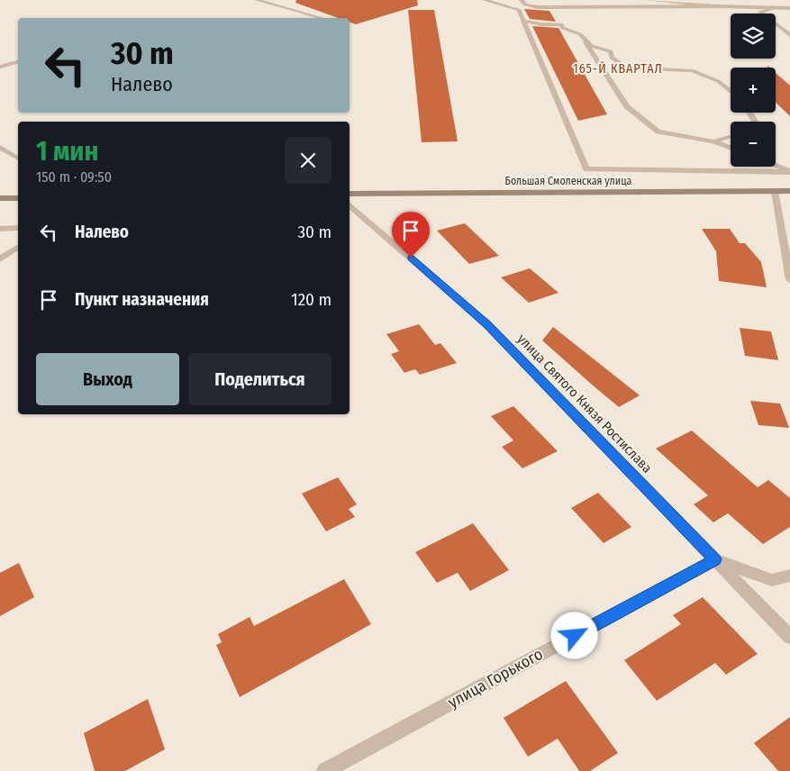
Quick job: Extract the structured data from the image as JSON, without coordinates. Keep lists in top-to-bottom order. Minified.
{"streets":{"main road":["Большая Смоленская улица"],"street":["улица Святого Князя Ростислава","улица Горького"]},"crossings":[["улица Святого Князя Ростислава","улица Горького"]],"districts":["165-Й КВАРТАЛ"],"page":{"map_buttons":["+","−"],"turn":["30 m","Налево"],"heading":["1 мин","150 m · 09:50"],"list":[{"name":"Налево","value":"30 m"},{"name":"Пункт назначения","value":"120 m"}],"buttons":["Выход","Поделиться"]}}
